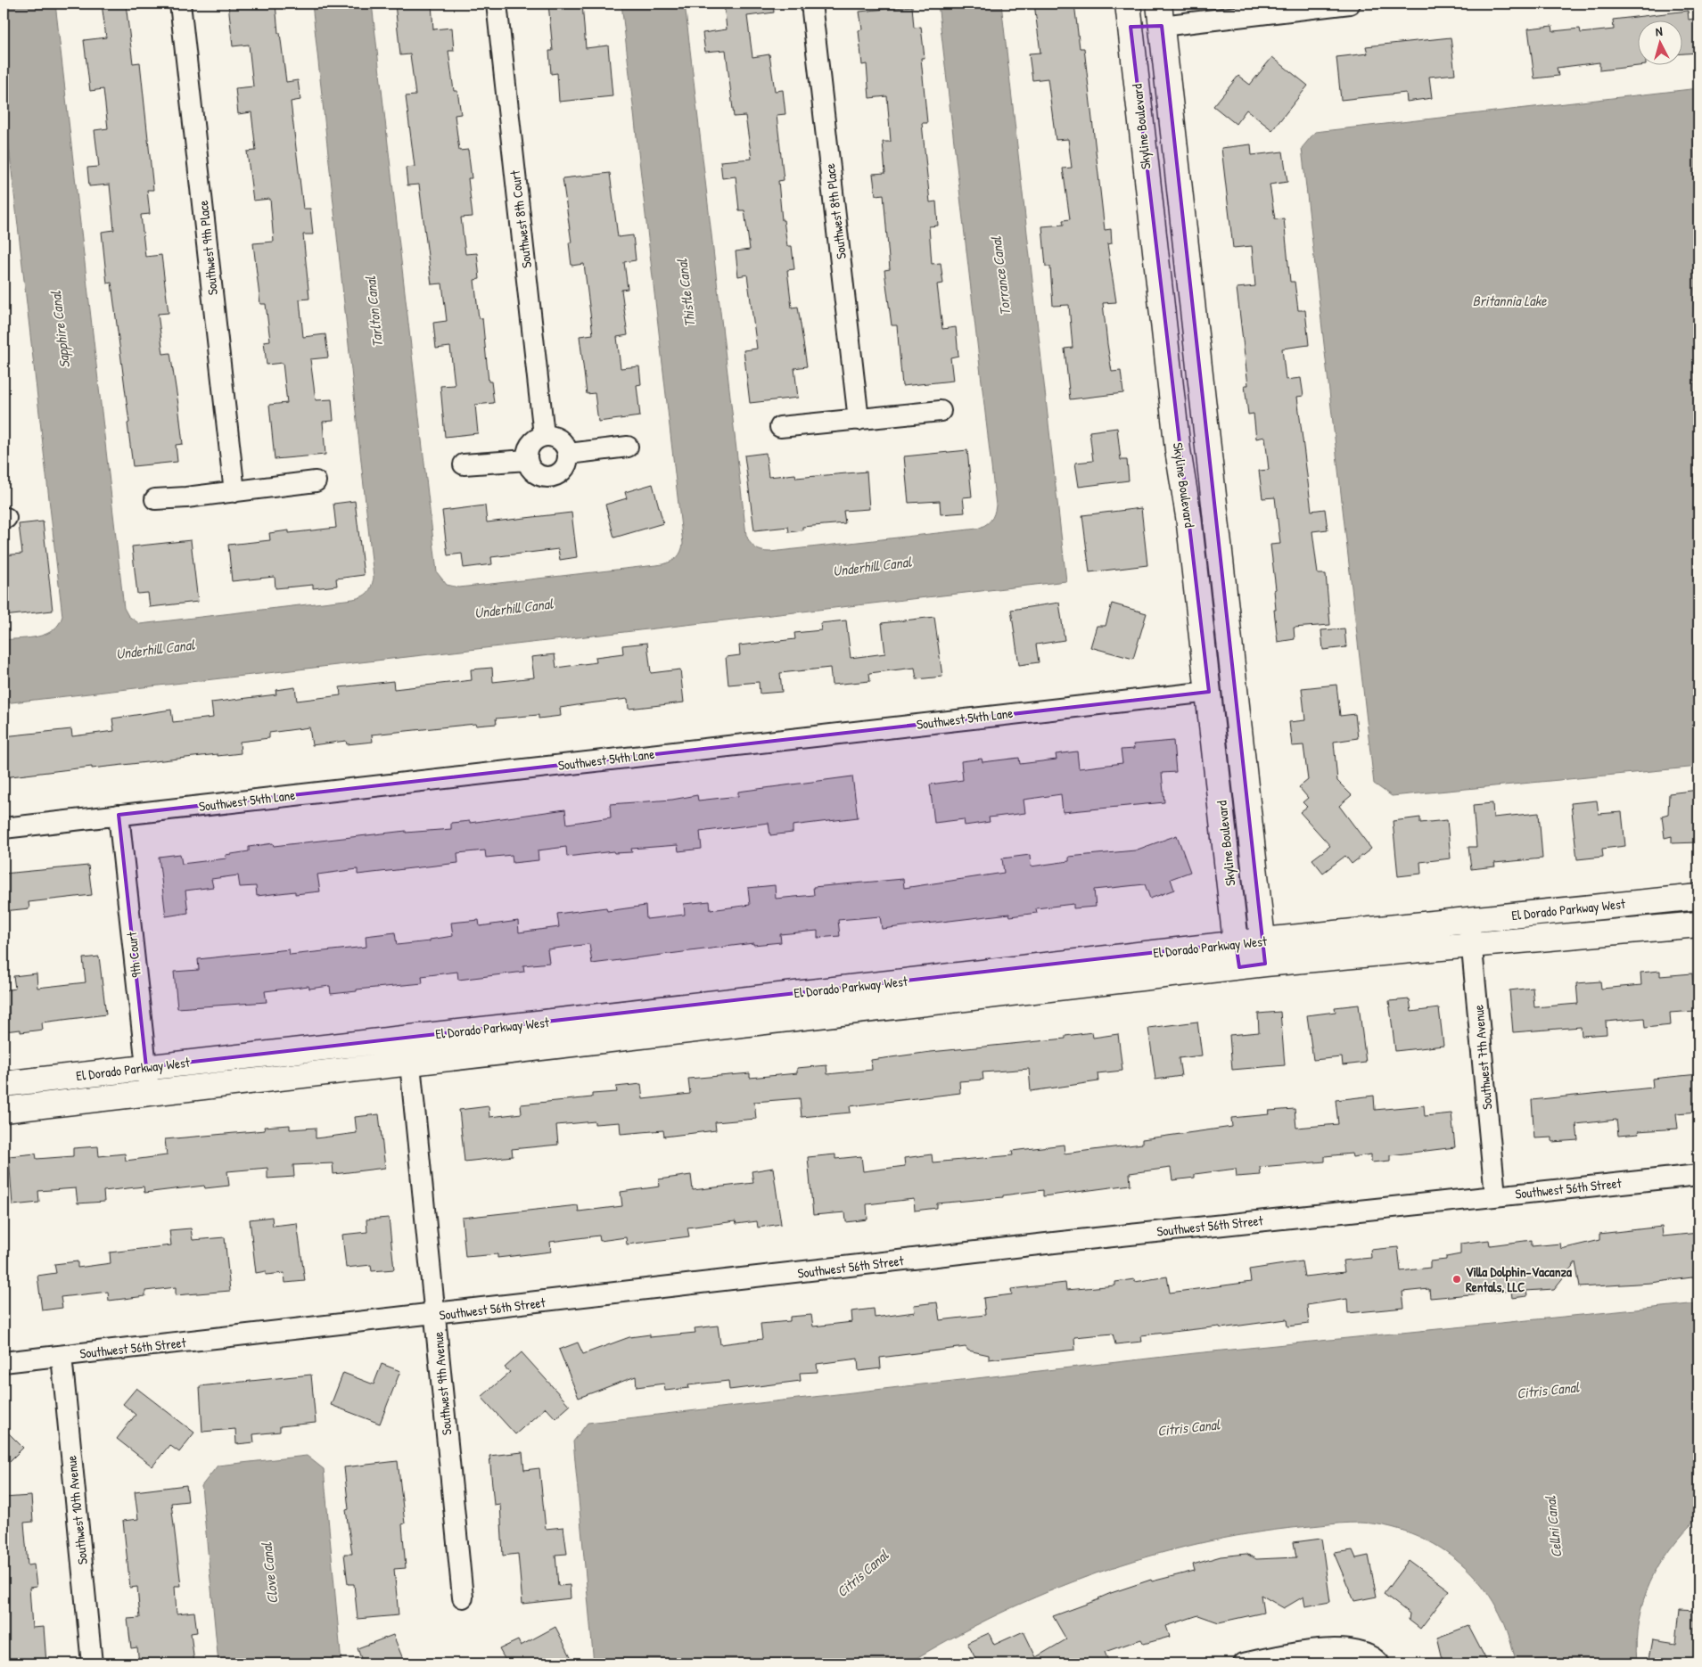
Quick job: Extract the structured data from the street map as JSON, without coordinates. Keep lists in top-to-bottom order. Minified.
{"streets":{"street":["Skyline Boulevard","Southwest 8th Place","Southwest 8th Court","Southwest 9th Place","Southwest 54th Lane","El Dorado Parkway West","9th Court","Southwest 7th Avenue","Southwest 56th Street","Southwest 9th Avenue","Southwest 10th Avenue"]},"crossings":[["Skyline Boulevard","Southwest 54th Lane"],["Skyline Boulevard","El Dorado Parkway West"],["Southwest 54th Lane","9th Court"],["El Dorado Parkway West","9th Court"],["El Dorado Parkway West","Southwest 7th Avenue"],["El Dorado Parkway West","Southwest 9th Avenue"],["Southwest 7th Avenue","Southwest 56th Street"],["Southwest 56th Street","Southwest 9th Avenue"],["Southwest 56th Street","Southwest 10th Avenue"]],"water":["Torrance Canal","Thistle Canal","Britannia Lake","Tarlton Canal","Sapphire Canal","Underhill Canal","Citris Canal","Cellni Canal","Clove Canal"],"places":["Villa Dolphin-Vacanza Rentals, LLC"],"north":"top"}
